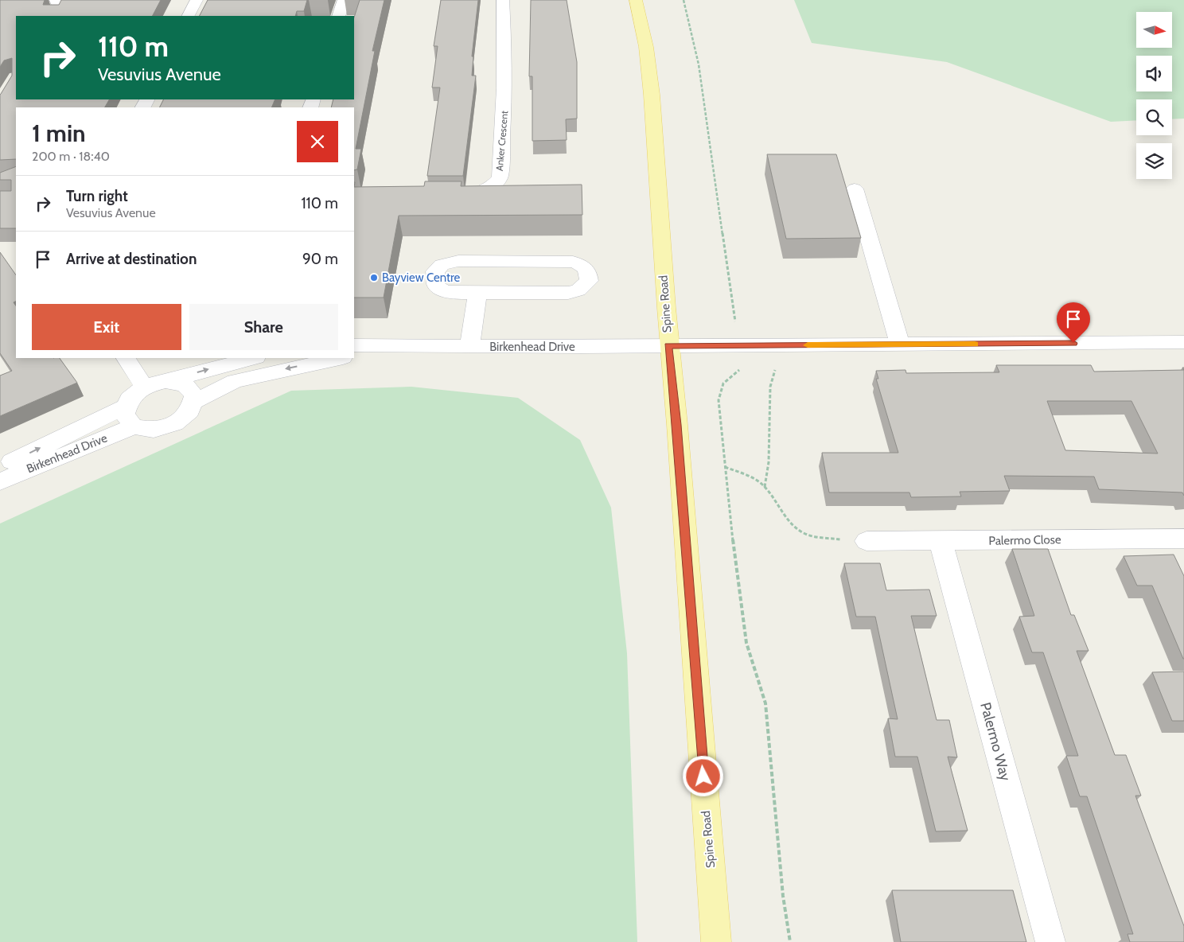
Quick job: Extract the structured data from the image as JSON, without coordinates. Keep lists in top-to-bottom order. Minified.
{"streets":{"main road":["Spine Road"],"street":["Anker Crescent","Birkenhead Drive","Palermo Close","Palermo Way"]},"crossings":[["Spine Road","Birkenhead Drive"],["Palermo Close","Palermo Way"]],"places":["Bayview Centre"],"north":"right","page":{"turn":["110 m","Vesuvius Avenue"],"heading":["1 min","200 m · 18:40"],"list":[{"name":"Turn right","note":"Vesuvius Avenue","value":"110 m"},{"name":"Arrive at destination","value":"90 m"}],"buttons":["Exit","Share"]}}
